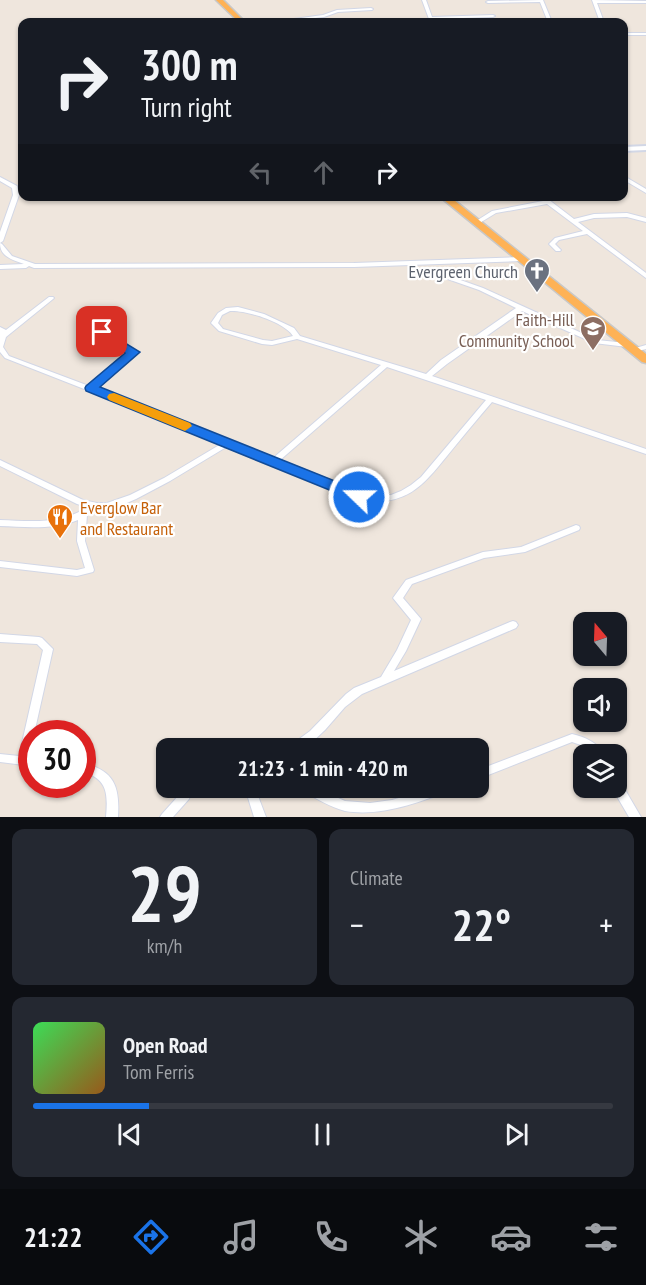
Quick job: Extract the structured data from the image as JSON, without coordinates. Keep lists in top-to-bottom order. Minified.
{"places":{"church":["Evergreen Church"],"school or university":["Faith-Hill Community School"],"restaurant":["Everglow Bar and Restaurant"]},"north":"top","page":{"turn":["300 m","Turn right"],"limit":"30","trip":"21:23 · 1 min · 420 m","tile":[["29","km/h"],"Climate"],"heat":["−","22°","+"],"song":["Open Road","Tom Ferris"],"tabs":"21:22"}}
